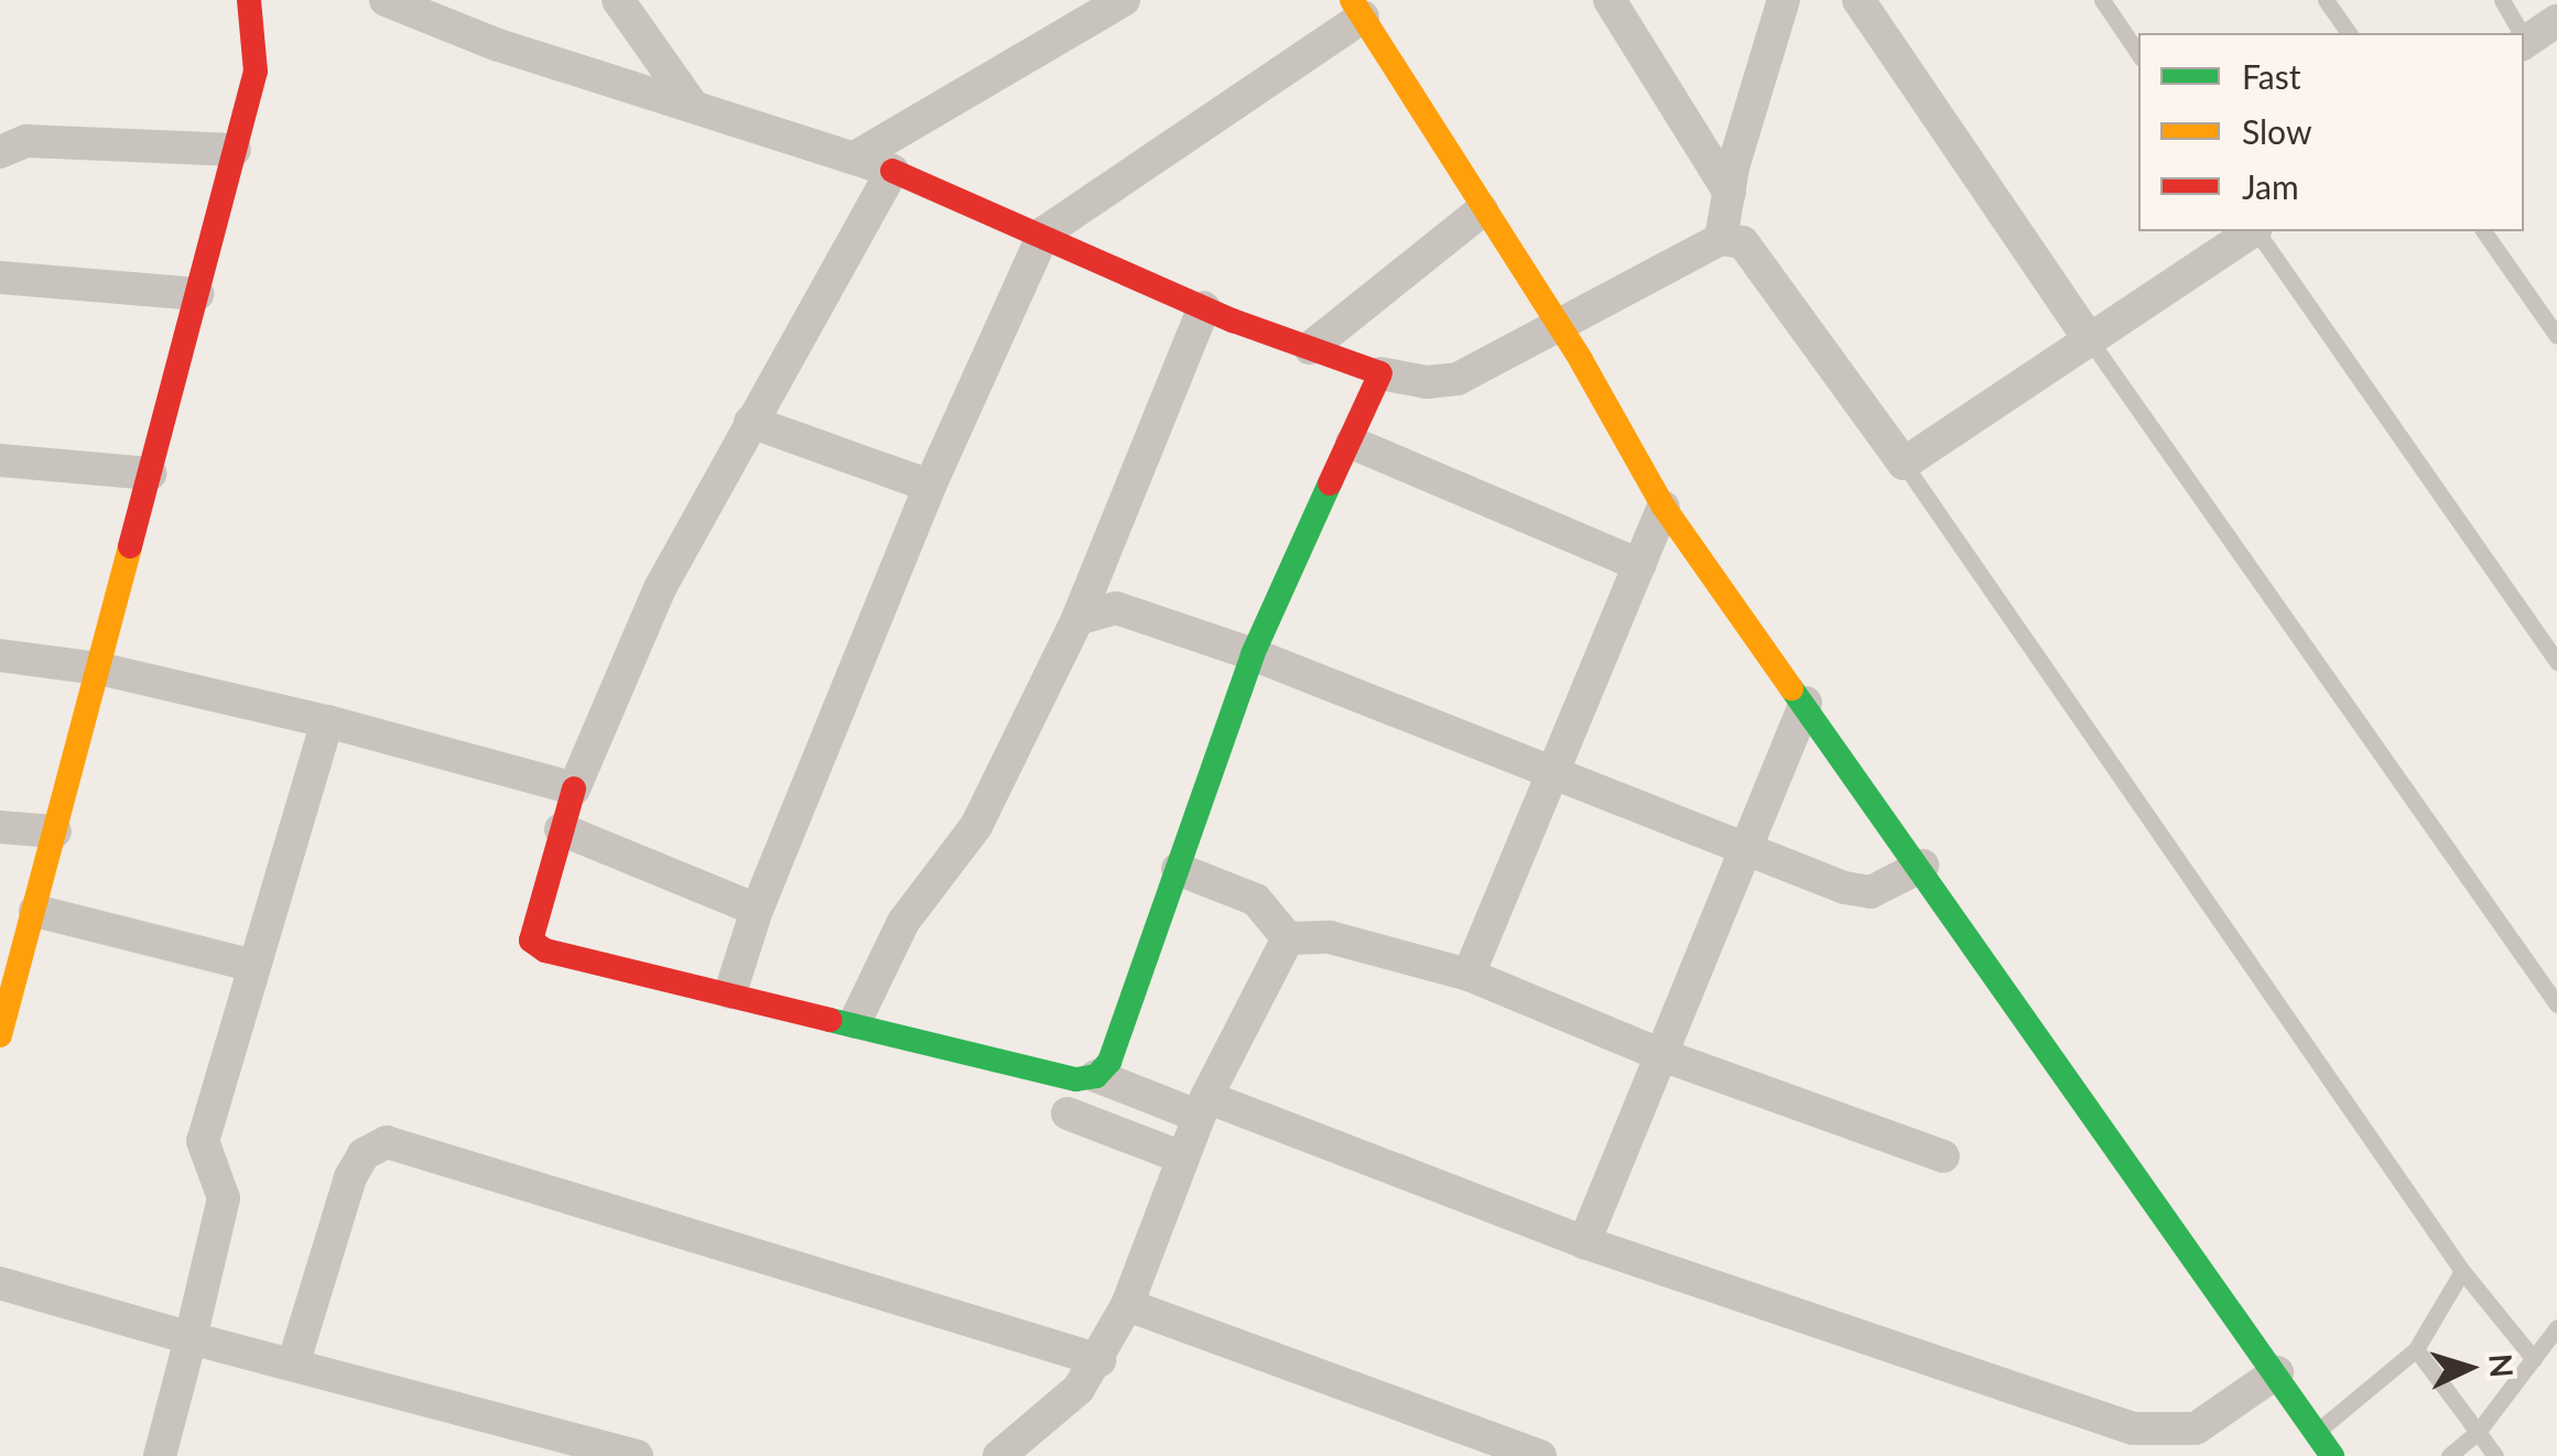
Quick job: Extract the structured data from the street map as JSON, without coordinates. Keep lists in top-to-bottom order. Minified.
{"legend":["Fast","Slow","Jam"],"north":"right"}
